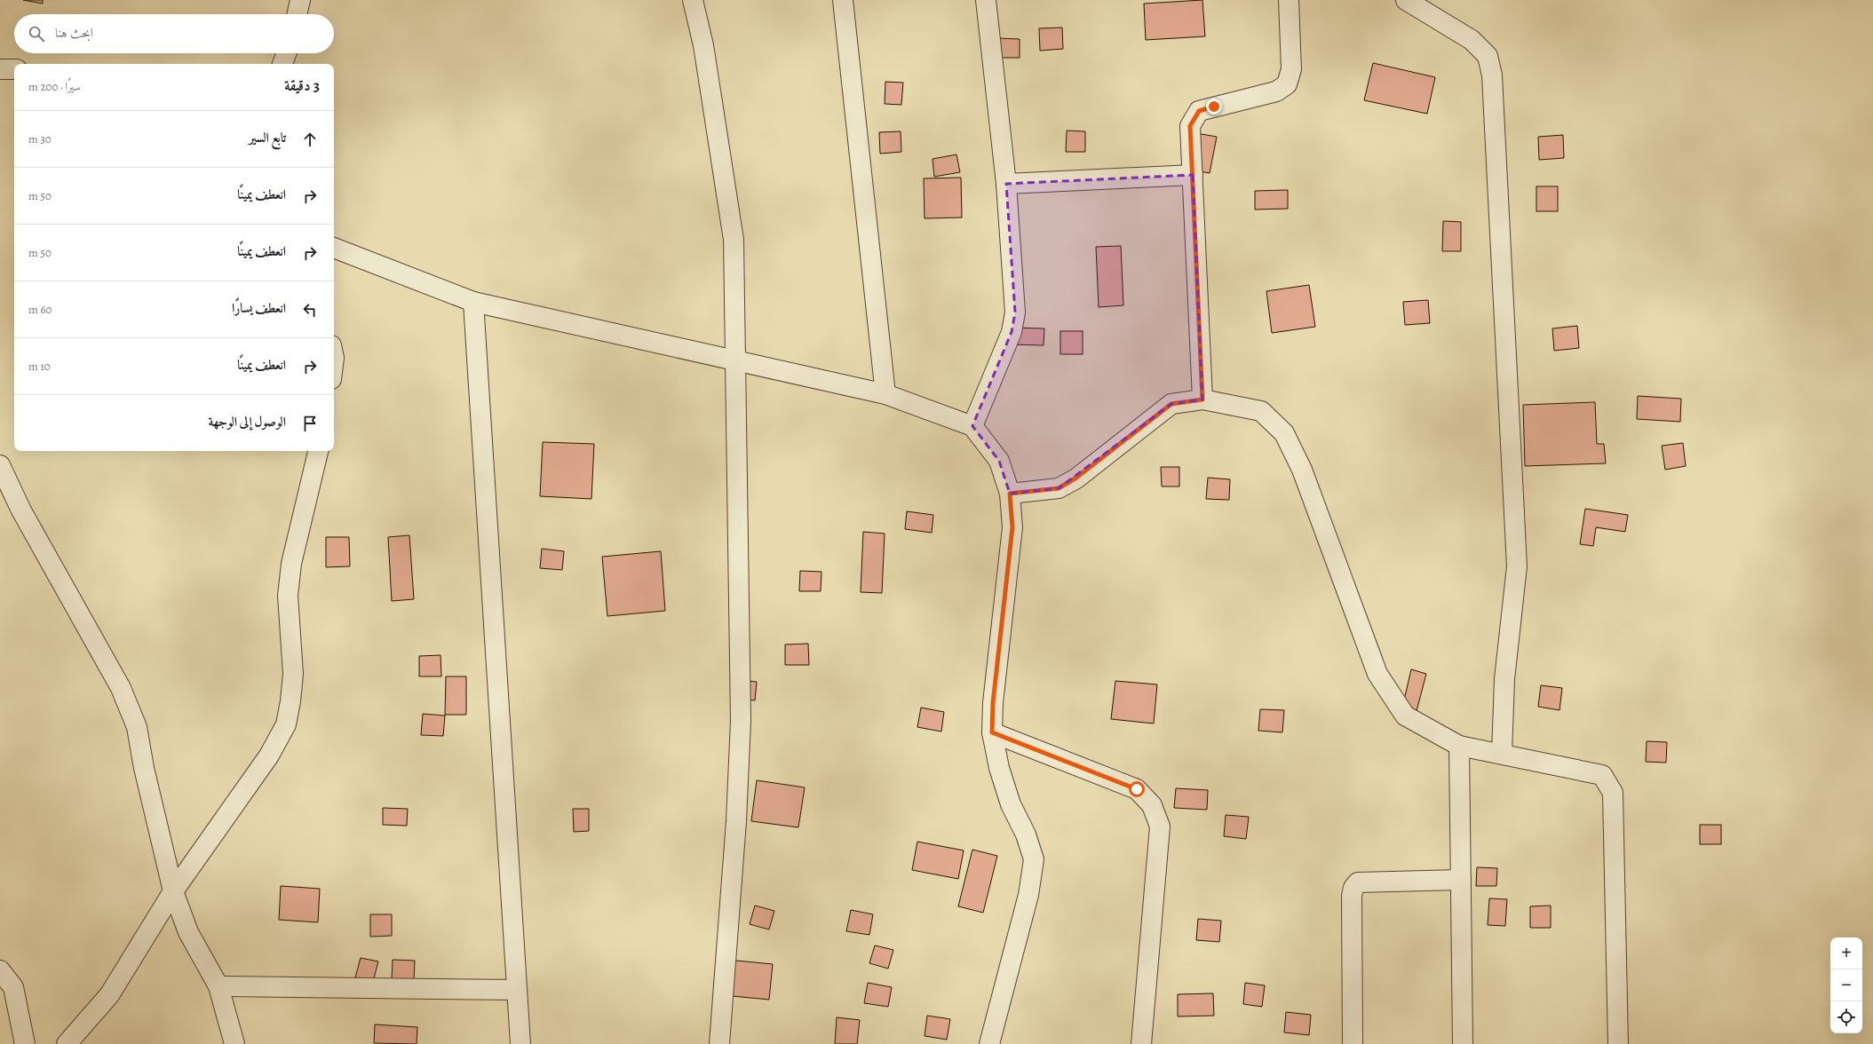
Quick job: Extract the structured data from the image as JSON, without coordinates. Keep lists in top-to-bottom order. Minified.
{"page":{"search":"ابحث هنا","heading":["3 دقيقة","سيرًا · 200 m"],"list":[["تابع السير","30 m"],["انعطف يمينًا","50 m"],["انعطف يمينًا","50 m"],["انعطف يسارًا","60 m"],["انعطف يمينًا","10 m"],"الوصول إلى الوجهة"],"map_buttons":["+","−"]}}
